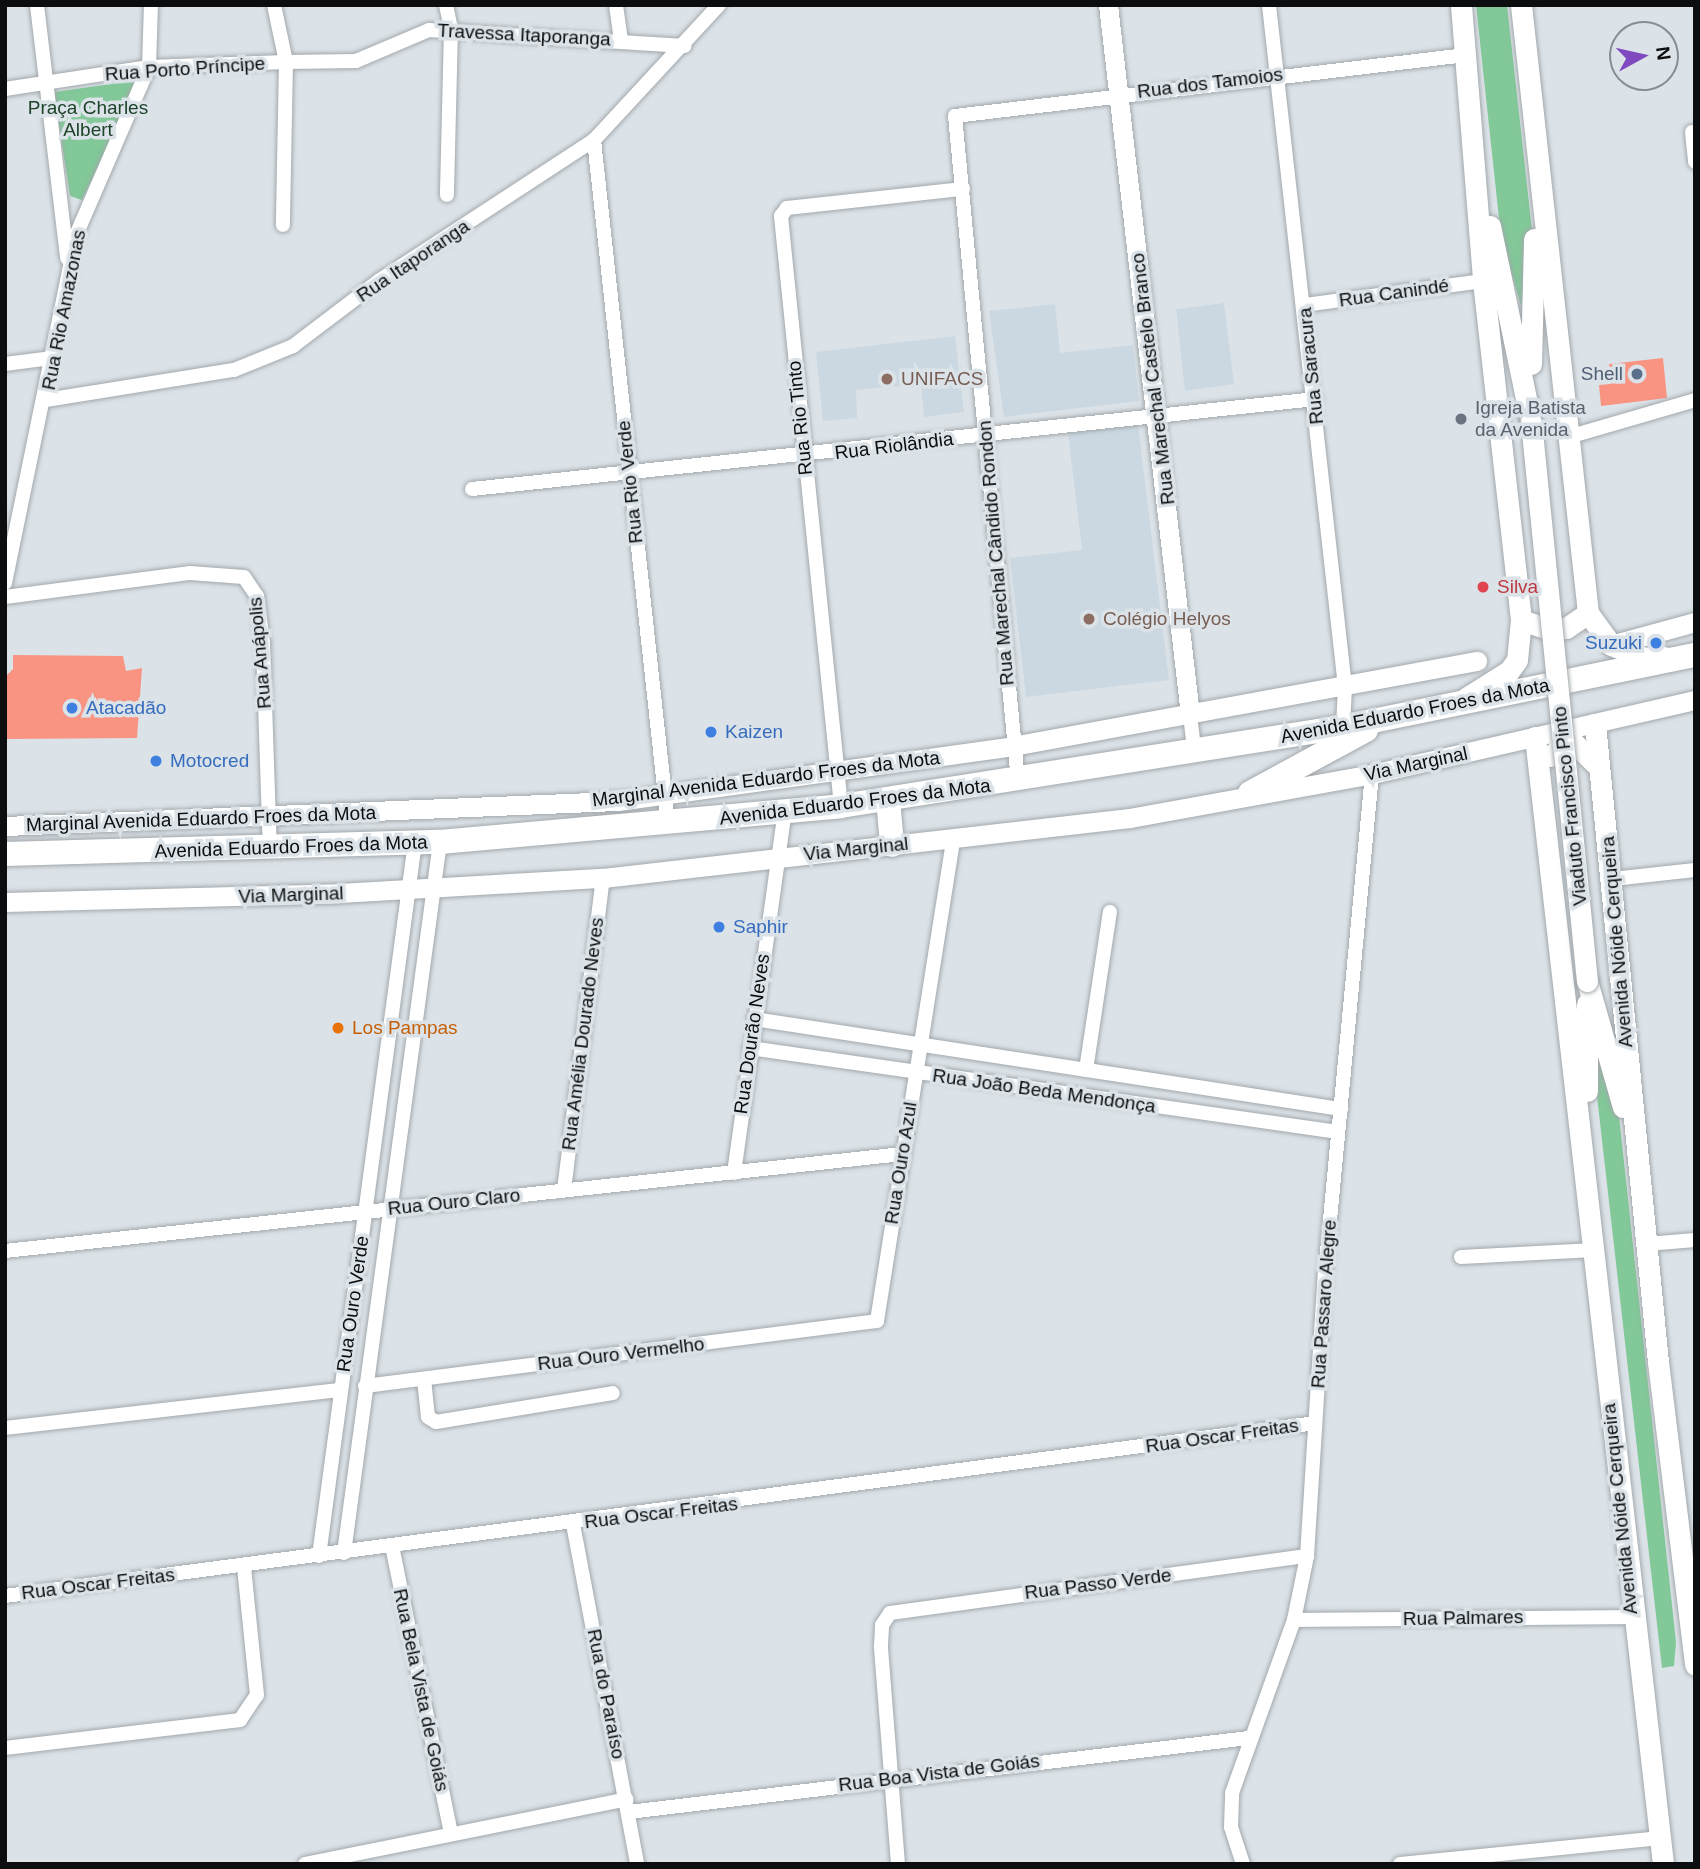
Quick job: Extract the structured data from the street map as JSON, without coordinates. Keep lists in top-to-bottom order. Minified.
{"streets":{"highway":["Avenida Eduardo Froes da Mota"],"main road":["Viaduto Francisco Pinto","Avenida Nóide Cerqueira"],"street":["Travessa Itaporanga","Rua Porto Príncipe","Rua dos Tamoios","Rua Itaporanga","Rua Canindé","Rua Rio Amazonas","Rua Saracura","Rua Marechal Castelo Branco","Rua Rio Tinto","Rua Riolândia","Rua Rio Verde","Rua Marechal Cândido Rondon","Rua Anápolis","Via Marginal","Marginal Avenida Eduardo Froes da Mota","Rua Amélia Dourado Neves","Rua Dourão Neves","Rua João Beda Mendonça","Rua Ouro Azul","Rua Ouro Claro","Rua Ouro Verde","Rua Passaro Alegre","Rua Ouro Vermelho","Rua Oscar Freitas","Rua Passo Verde","Rua Palmares","Rua Bela Vista de Goiás","Rua do Paraíso","Rua Boa Vista de Goiás"]},"crossings":[["Travessa Itaporanga","Rua Porto Príncipe"],["Travessa Itaporanga","Rua Itaporanga"],["Rua Porto Príncipe","Rua Rio Amazonas"],["Rua dos Tamoios","Rua Saracura"],["Rua dos Tamoios","Rua Marechal Castelo Branco"],["Rua dos Tamoios","Rua Marechal Cândido Rondon"],["Rua Itaporanga","Rua Rio Amazonas"],["Rua Itaporanga","Rua Rio Verde"],["Rua Canindé","Rua Saracura"],["Rua Saracura","Rua Riolândia"],["Rua Saracura","Avenida Eduardo Froes da Mota"],["Rua Saracura","Marginal Avenida Eduardo Froes da Mota"],["Rua Marechal Castelo Branco","Rua Riolândia"],["Rua Marechal Castelo Branco","Avenida Eduardo Froes da Mota"],["Rua Marechal Castelo Branco","Marginal Avenida Eduardo Froes da Mota"],["Rua Rio Tinto","Rua Riolândia"],["Rua Rio Tinto","Rua Marechal Cândido Rondon"],["Rua Rio Tinto","Avenida Eduardo Froes da Mota"],["Rua Rio Tinto","Marginal Avenida Eduardo Froes da Mota"],["Rua Riolândia","Rua Rio Verde"],["Rua Riolândia","Rua Marechal Cândido Rondon"],["Rua Rio Verde","Avenida Eduardo Froes da Mota"],["Rua Rio Verde","Marginal Avenida Eduardo Froes da Mota"],["Rua Marechal Cândido Rondon","Avenida Eduardo Froes da Mota"],["Rua Marechal Cândido Rondon","Marginal Avenida Eduardo Froes da Mota"],["Rua Anápolis","Avenida Eduardo Froes da Mota"],["Rua Anápolis","Marginal Avenida Eduardo Froes da Mota"],["Avenida Eduardo Froes da Mota","Rua Dourão Neves"],["Avenida Eduardo Froes da Mota","Rua Ouro Verde"],["Via Marginal","Avenida Nóide Cerqueira"],["Via Marginal","Rua Amélia Dourado Neves"],["Via Marginal","Rua Dourão Neves"],["Via Marginal","Rua Ouro Azul"],["Via Marginal","Rua Ouro Verde"],["Via Marginal","Rua Passaro Alegre"],["Viaduto Francisco Pinto","Avenida Nóide Cerqueira"],["Avenida Nóide Cerqueira","Rua Palmares"],["Rua Amélia Dourado Neves","Rua Ouro Claro"],["Rua Dourão Neves","Rua João Beda Mendonça"],["Rua Dourão Neves","Rua Ouro Claro"],["Rua João Beda Mendonça","Rua Ouro Azul"],["Rua João Beda Mendonça","Rua Passaro Alegre"],["Rua Ouro Azul","Rua Ouro Claro"],["Rua Ouro Azul","Rua Ouro Vermelho"],["Rua Ouro Claro","Rua Ouro Verde"],["Rua Ouro Verde","Rua Ouro Vermelho"],["Rua Ouro Verde","Rua Oscar Freitas"],["Rua Passaro Alegre","Rua Oscar Freitas"],["Rua Passaro Alegre","Rua Passo Verde"],["Rua Passaro Alegre","Rua Palmares"],["Rua Passaro Alegre","Rua Boa Vista de Goiás"],["Rua Oscar Freitas","Rua Bela Vista de Goiás"],["Rua Oscar Freitas","Rua do Paraíso"],["Rua Passo Verde","Rua Boa Vista de Goiás"],["Rua Bela Vista de Goiás","Rua Boa Vista de Goiás"],["Rua do Paraíso","Rua Boa Vista de Goiás"]],"parks":["Praça Charles Albert"],"places":["Shell","UNIFACS","Igreja Batista da Avenida","Silva","Colégio Helyos","Suzuki","Atacadão","Kaizen","Motocred","Saphir","Los Pampas"],"north":"right"}
